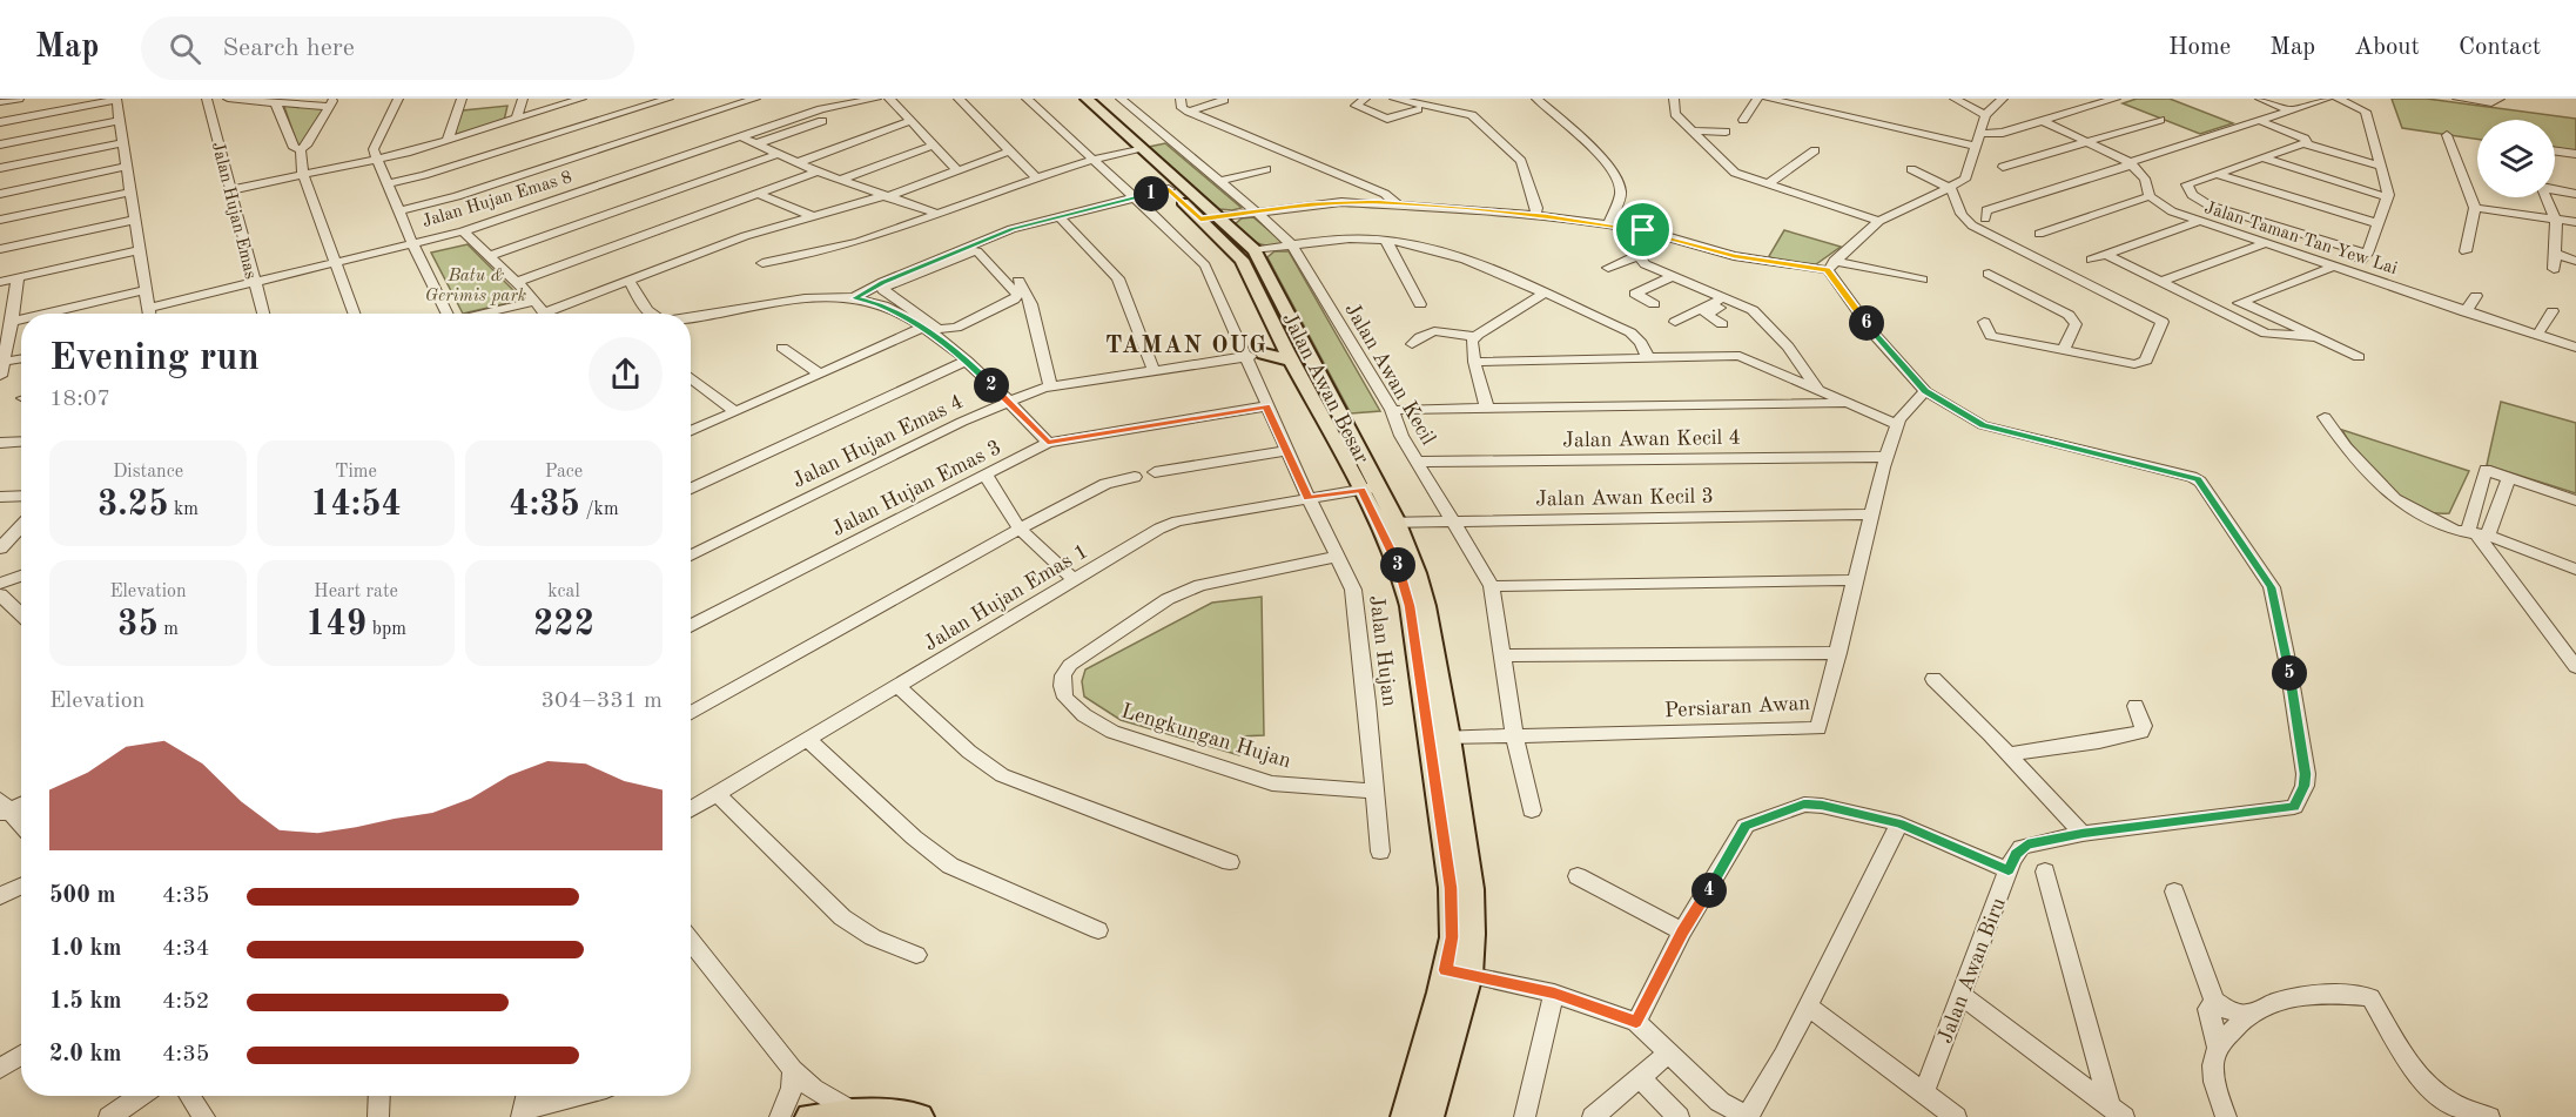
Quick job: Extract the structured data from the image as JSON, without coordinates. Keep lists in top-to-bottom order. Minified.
{"streets":{"main road":["Jalan Awan Besar"],"street":["Jalan Hujan Emas 8","Jalan Hujan Emas","Jalan Taman Tan Yew Lai","Jalan Awan Kecil","Jalan Awan Kecil 4","Jalan Hujan Emas 4","Jalan Hujan Emas 3","Jalan Awan Kecil 3","Jalan Hujan Emas 1","Jalan Hujan","Persiaran Awan","Lengkungan Hujan","Jalan Awan Biru"]},"crossings":[["Jalan Hujan Emas 8","Jalan Hujan Emas"],["Jalan Awan Kecil","Jalan Awan Kecil 4"],["Jalan Awan Kecil","Jalan Awan Kecil 3"],["Jalan Awan Kecil","Persiaran Awan"],["Jalan Awan Besar","Jalan Awan Kecil 3"],["Jalan Awan Besar","Jalan Hujan Emas 1"],["Jalan Awan Besar","Persiaran Awan"],["Jalan Awan Kecil 4","Persiaran Awan"],["Jalan Hujan Emas 4","Jalan Hujan"],["Jalan Hujan Emas 3","Jalan Hujan"],["Jalan Awan Kecil 3","Persiaran Awan"],["Jalan Hujan Emas 1","Jalan Hujan"],["Jalan Hujan","Lengkungan Hujan"],["Persiaran Awan","Jalan Awan Biru"]],"districts":["TAMAN OUG"],"parks":["Batu & Gerimis park"],"page":{"header":"Map","search":"Search here","nav":["Home","Map","About","Contact"],"pins":["1","6","2","3","5","4"],"heading":["Evening run","18:07"],"stats":[["Distance","3.25 km"],["Time","14:54"],["Pace","4:35 /km"],["Elevation","35 m"],["Heart rate","149 bpm"],["kcal","222"]],"chart":["Elevation","304–331 m"],"list":[{"name":"500 m","note":"4:35"},{"name":"1.0 km","note":"4:34"},{"name":"1.5 km","note":"4:52"},{"name":"2.0 km","note":"4:35"}]}}
